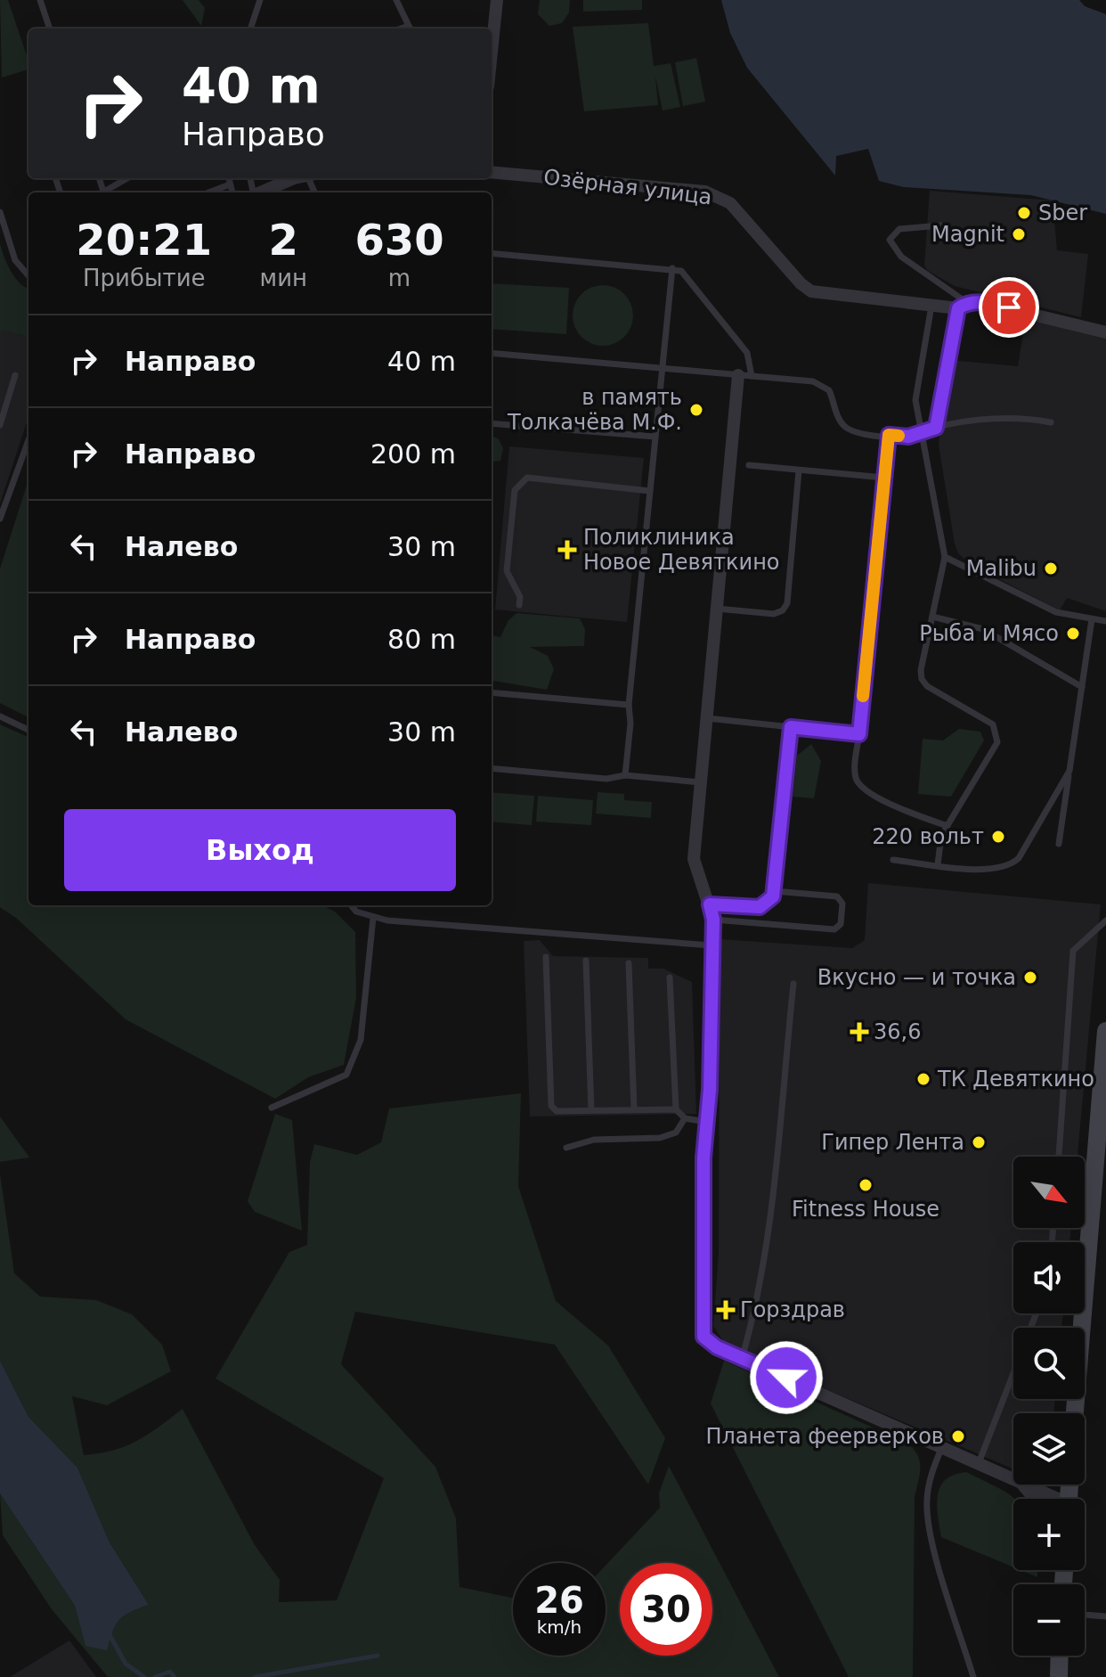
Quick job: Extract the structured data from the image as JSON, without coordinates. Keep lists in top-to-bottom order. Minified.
{"streets":{"street":["Озёрная улица"]},"places":{"other":["Sber","Magnit","в память Толкачёва М.Ф.","Malibu","Рыба и Мясо","220 вольт","Вкусно — и точка","ТК Девяткино","Гипер Лента","Fitness House","Планета феерверков"],"health":["Поликлиника Новое Девяткино","36,6","Горздрав"]},"north":"bottom right","page":{"turn":["40 m","Направо"],"eta":["20:21","Прибытие","2","мин","630","m"],"list":[{"name":"Направо","value":"40 m"},{"name":"Направо","value":"200 m"},{"name":"Налево","value":"30 m"},{"name":"Направо","value":"80 m"},{"name":"Налево","value":"30 m"}],"buttons":"Выход","map_buttons":["+","−"],"speed":"26 km/h","limit":"30"}}
